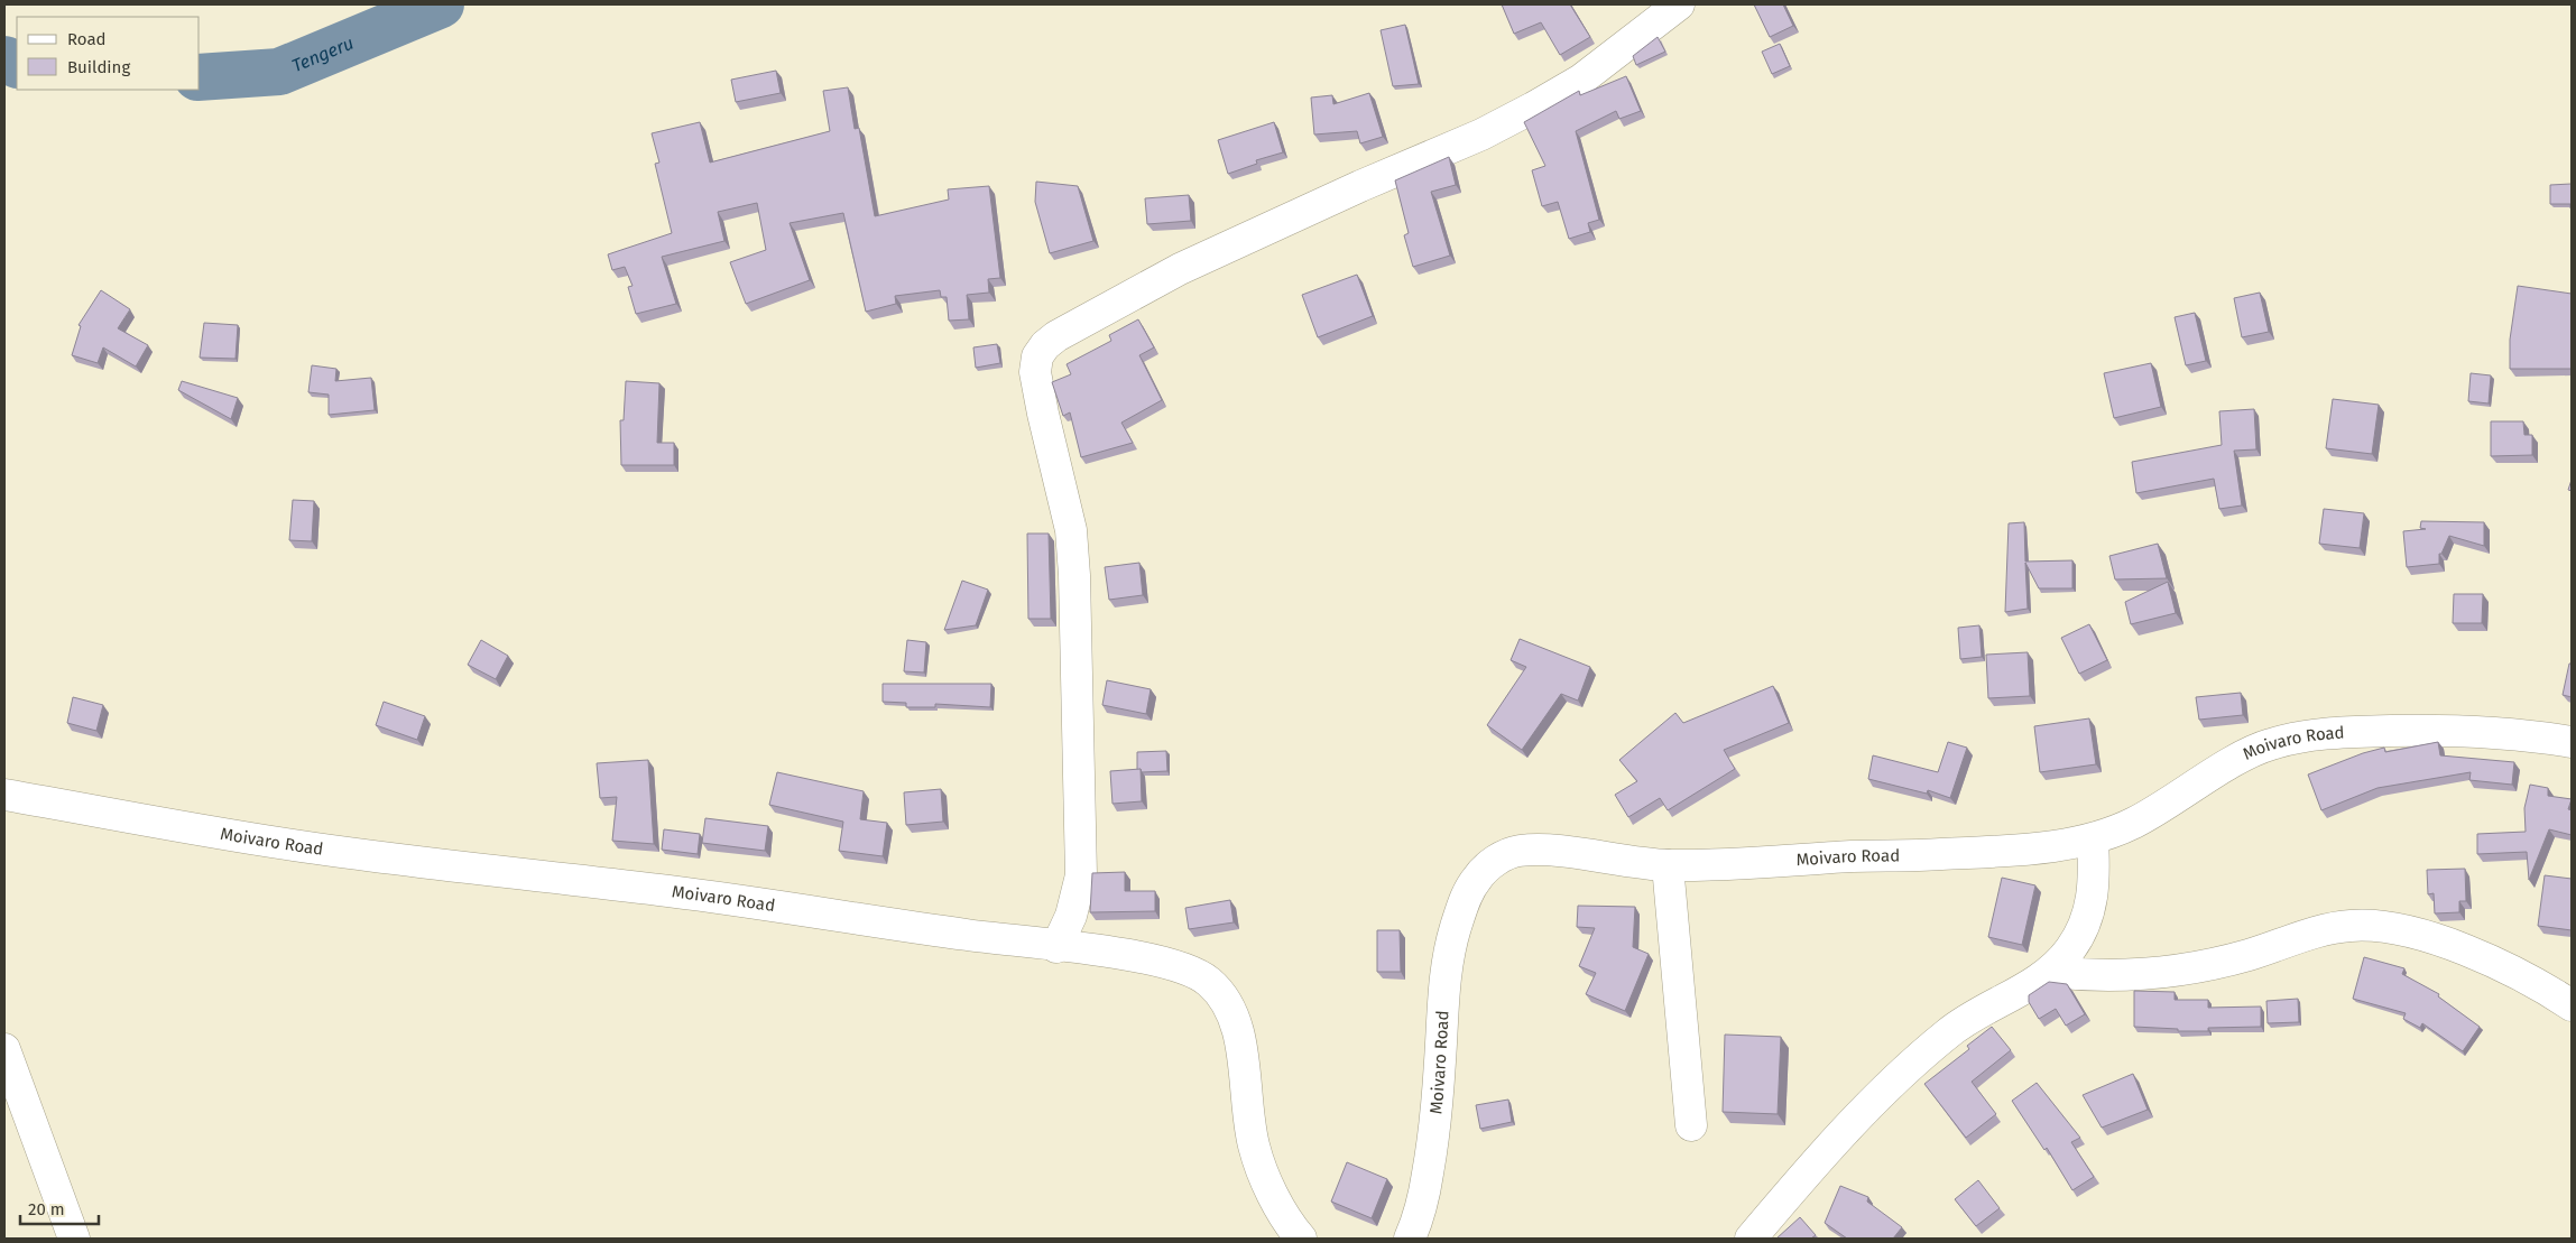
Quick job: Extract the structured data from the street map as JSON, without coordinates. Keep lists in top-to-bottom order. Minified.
{"streets":{"street":["Moivaro Road"]},"water":["Tengeru"],"legend":["Road","Building"],"scale_bar":"20 m"}
